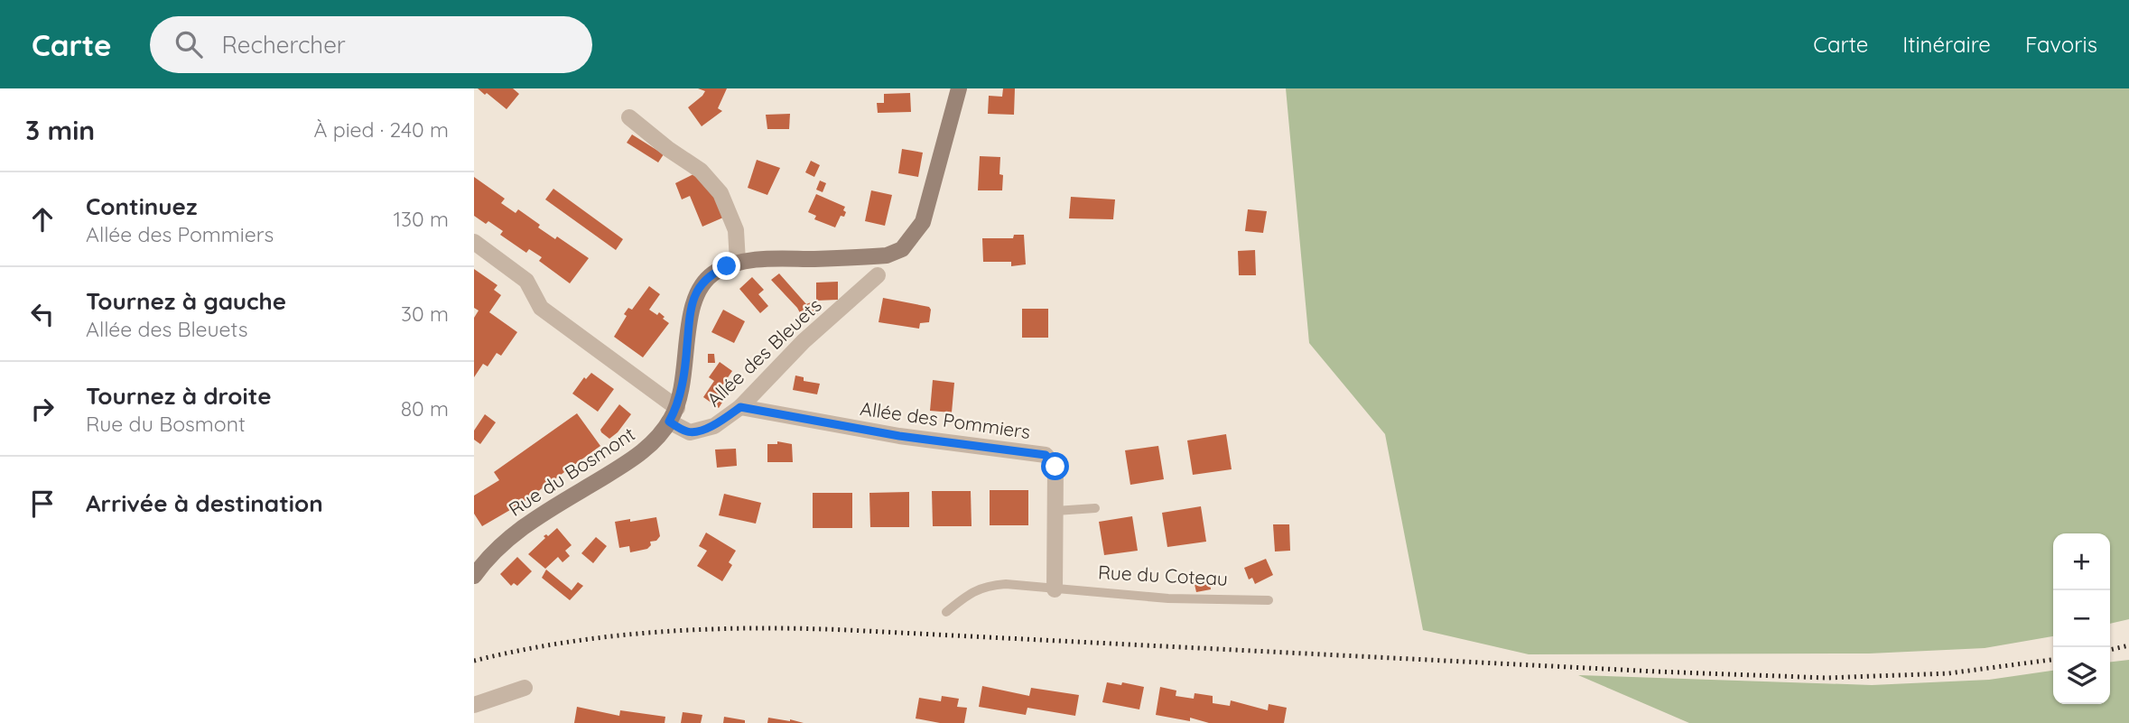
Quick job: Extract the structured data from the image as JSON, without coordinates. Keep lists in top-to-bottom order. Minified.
{"streets":{"street":["Allée des Bleuets","Allée des Pommiers","Rue du Bosmont"],"lane":["Rue du Coteau"]},"crossings":[["Allée des Bleuets","Allée des Pommiers"],["Allée des Bleuets","Rue du Bosmont"],["Allée des Pommiers","Rue du Coteau"]],"page":{"header":"Carte","search":"Rechercher","nav":["Carte","Itinéraire","Favoris"],"heading":["3 min","À pied · 240 m"],"list":[["Continuez","Allée des Pommiers","130 m"],["Tournez à gauche","Allée des Bleuets","30 m"],["Tournez à droite","Rue du Bosmont","80 m"],"Arrivée à destination"],"map_buttons":["+","−"]}}
